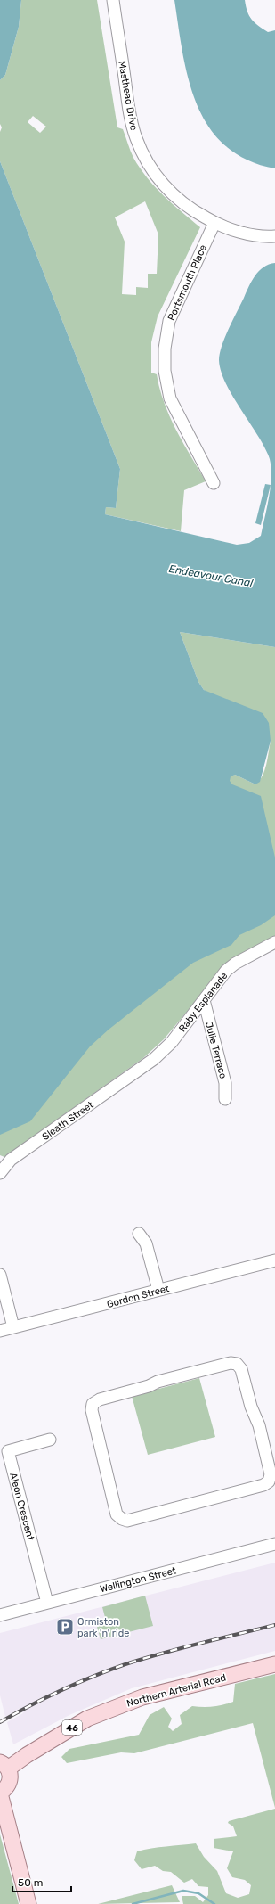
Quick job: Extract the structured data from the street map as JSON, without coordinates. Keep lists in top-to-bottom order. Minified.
{"streets":{"main road":["Northern Arterial Road","46"],"street":["Masthead Drive","Portsmouth Place","Raby Esplanade","Julie Terrace","Sleath Street","Gordon Street","Aleon Crescent","Wellington Street"]},"crossings":[["Masthead Drive","Portsmouth Place"],["Raby Esplanade","Julie Terrace"],["Raby Esplanade","Sleath Street"],["Aleon Crescent","Wellington Street"],["Northern Arterial Road","46"]],"water":["Endeavour Canal"],"places":{"parking":["Ormiston park 'n' ride"]},"scale_bar":"50 m"}
